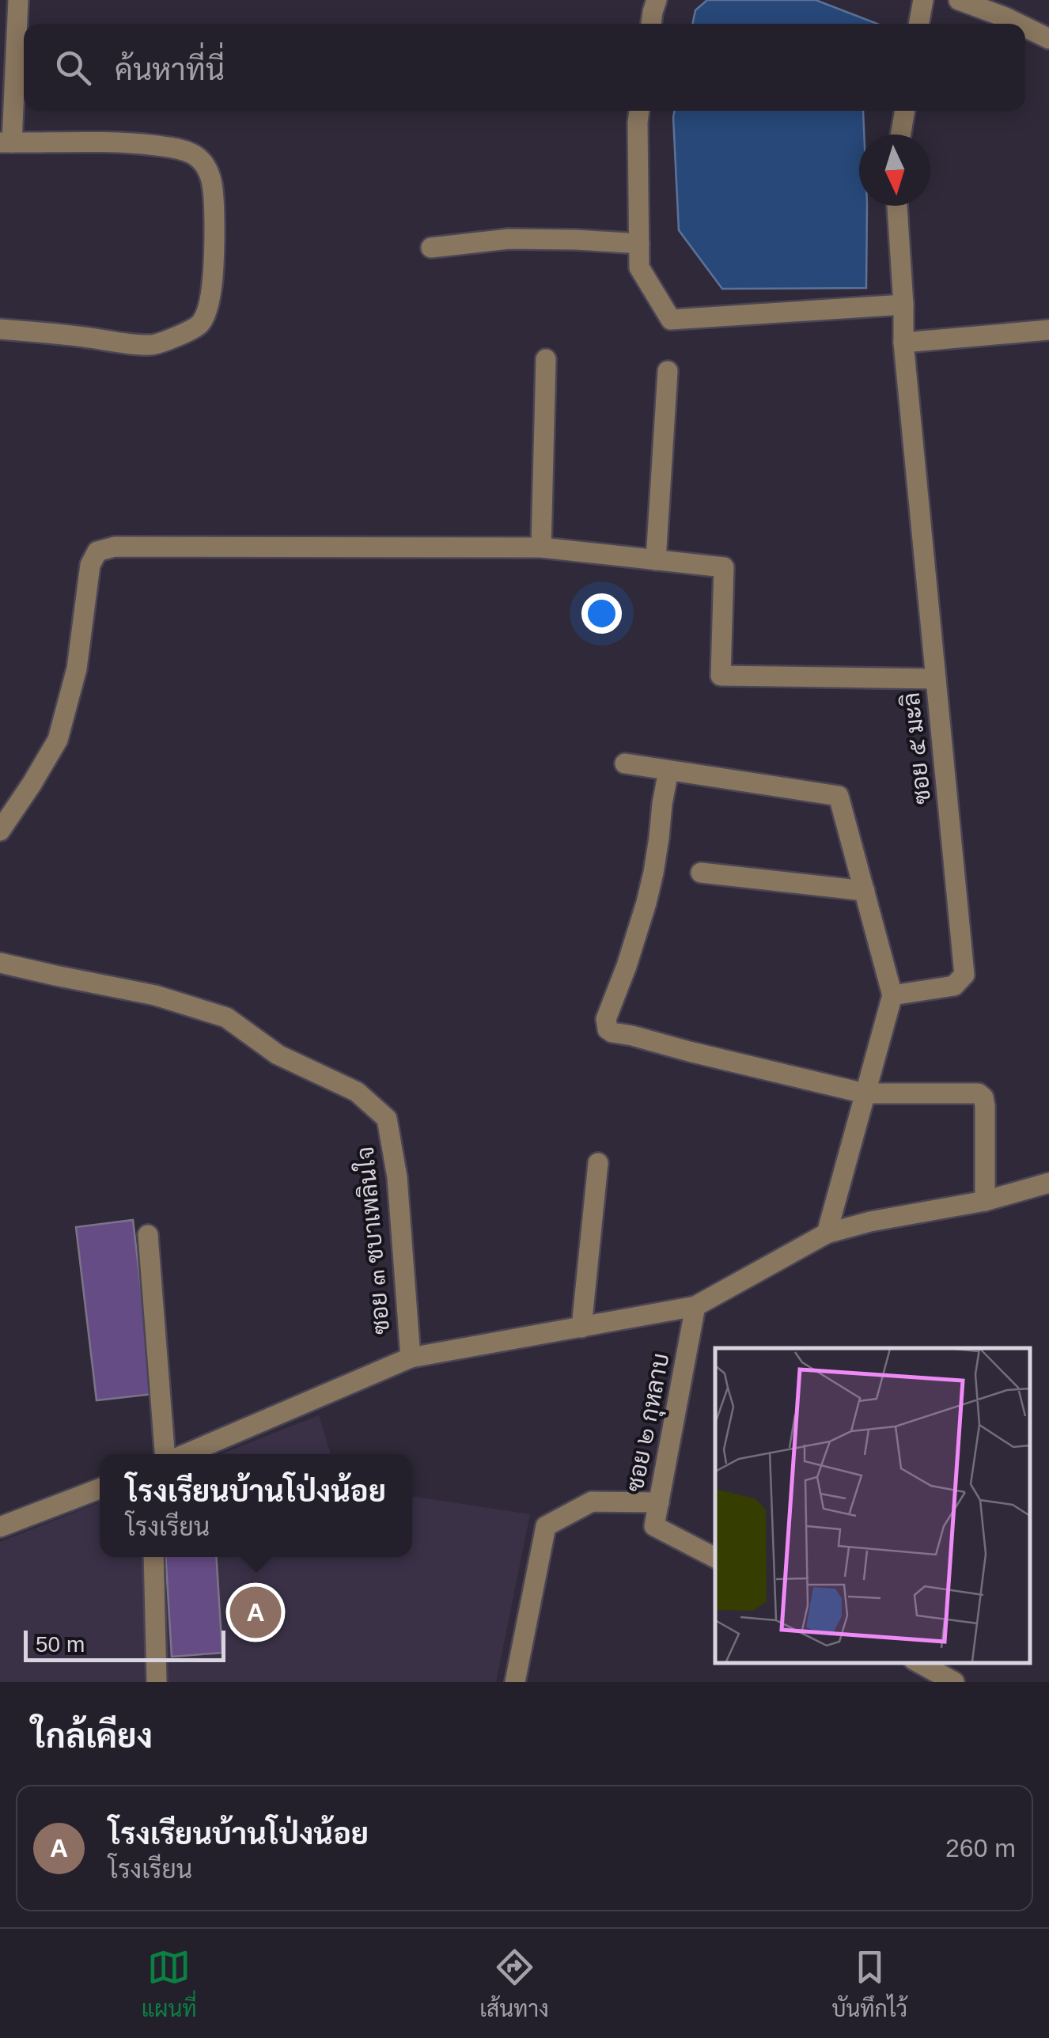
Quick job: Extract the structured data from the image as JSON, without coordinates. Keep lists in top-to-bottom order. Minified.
{"streets":{"street":["ซอย ๕ มะลิ","ซอย ๓ ชบาเพลินใจ","ซอย ๒ กุหลาบ"]},"scale_bar":"50 m","north":"bottom","page":{"search":"ค้นหาที่นี่","popup":["โรงเรียนบ้านโป่งน้อย","โรงเรียน"],"pins":"A","scale":"50 m","heading":"ใกล้เคียง","list":[{"mark":"A","name":"โรงเรียนบ้านโป่งน้อย","note":"โรงเรียน","value":"260 m"}],"nav":["แผนที่","เส้นทาง","บันทึกไว้"]}}
